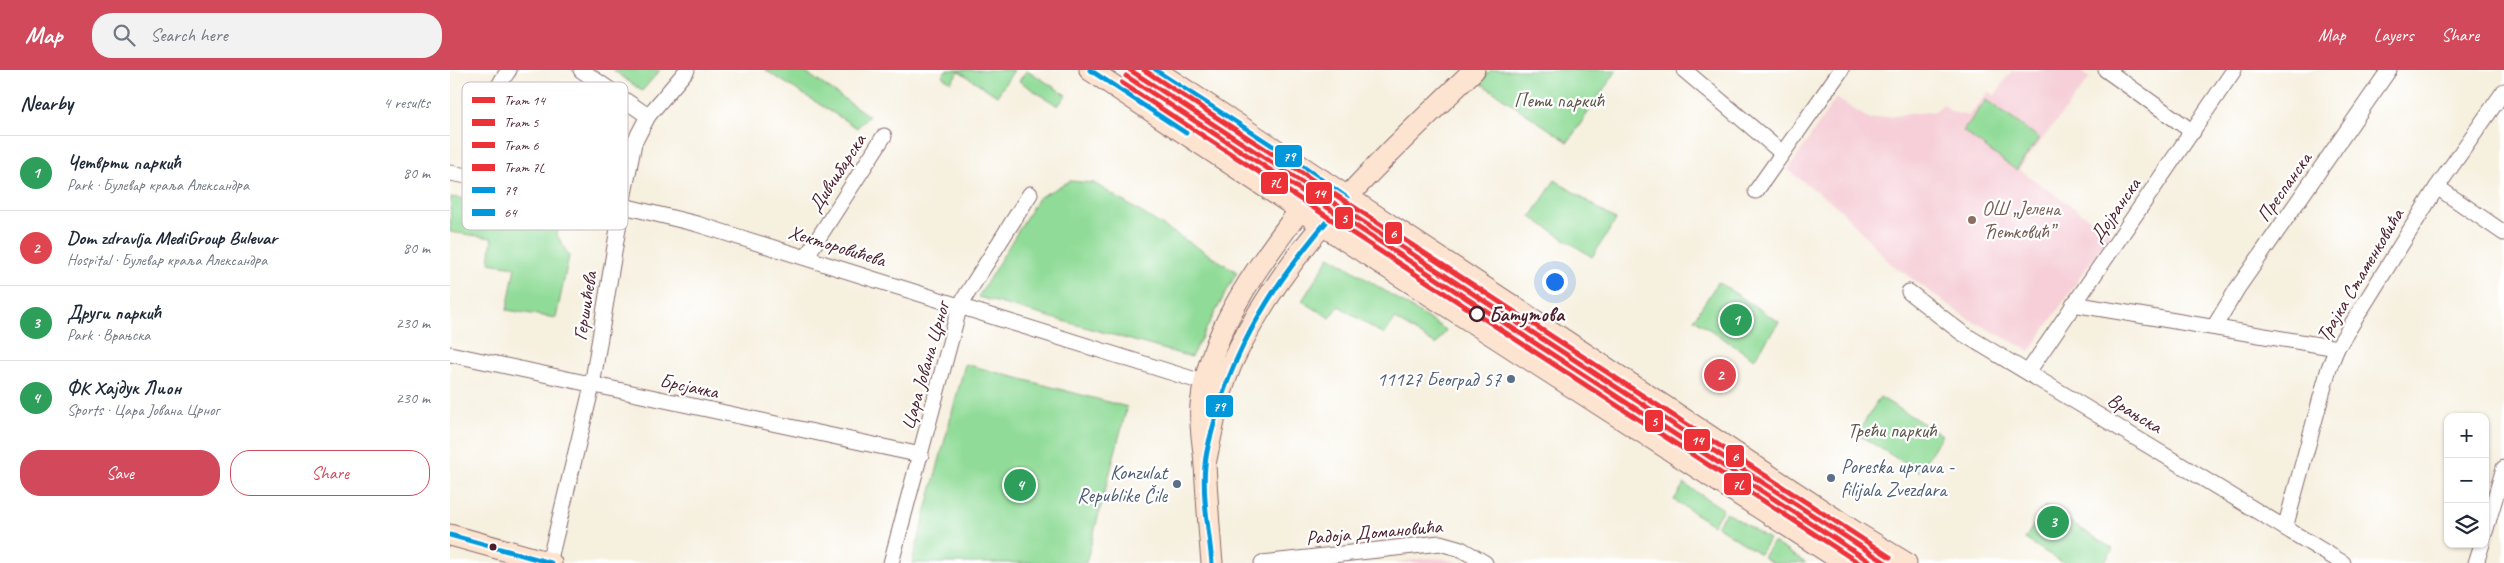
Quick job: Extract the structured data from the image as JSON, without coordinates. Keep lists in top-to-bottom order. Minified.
{"streets":{"street":["Дивчибарска","Преспанска","Дојранска","Хекторовићева","Трајка Стаменковића","Гершићева","Цара Јована Црног","Брсјачка","Врањска","Радоја Домановића"]},"crossings":[["Дивчибарска","Хекторовићева"],["Дојранска","Врањска"],["Хекторовићева","Цара Јована Црног"],["Трајка Стаменковића","Врањска"],["Гершићева","Брсјачка"],["Цара Јована Црног","Брсјачка"]],"parks":["Пети паркић","Трећи паркић"],"places":["ОШ „Јелена Ћетковић”","Батутова","11127 Београд 57","Poreska uprava - filijala Zvezdara","Konzulat Republike Čile"],"lines":["tram line 14","tram line 6","transit line 79","tram line 5","tram line 7L","transit line 64"],"legend":["Tram 14","Tram 5","Tram 6","Tram 7L","79","64"],"page":{"header":"Map","search":"Search here","nav":["Map","Layers","Share"],"heading":["Nearby","4 results"],"list":[{"mark":"1","name":"Четврти паркић","note":"Park · Булевар краља Александра","value":"80 m"},{"mark":"2","name":"Dom zdravlja MediGroup Bulevar","note":"Hospital · Булевар краља Александра","value":"80 m"},{"mark":"3","name":"Други паркић","note":"Park · Врањска","value":"230 m"},{"mark":"4","name":"ФК Хајдук Лион","note":"Sports · Цара Јована Црног","value":"230 m"}],"pins":["1","2","4","3"],"map_buttons":["+","−"],"buttons":["Save","Share"]}}
